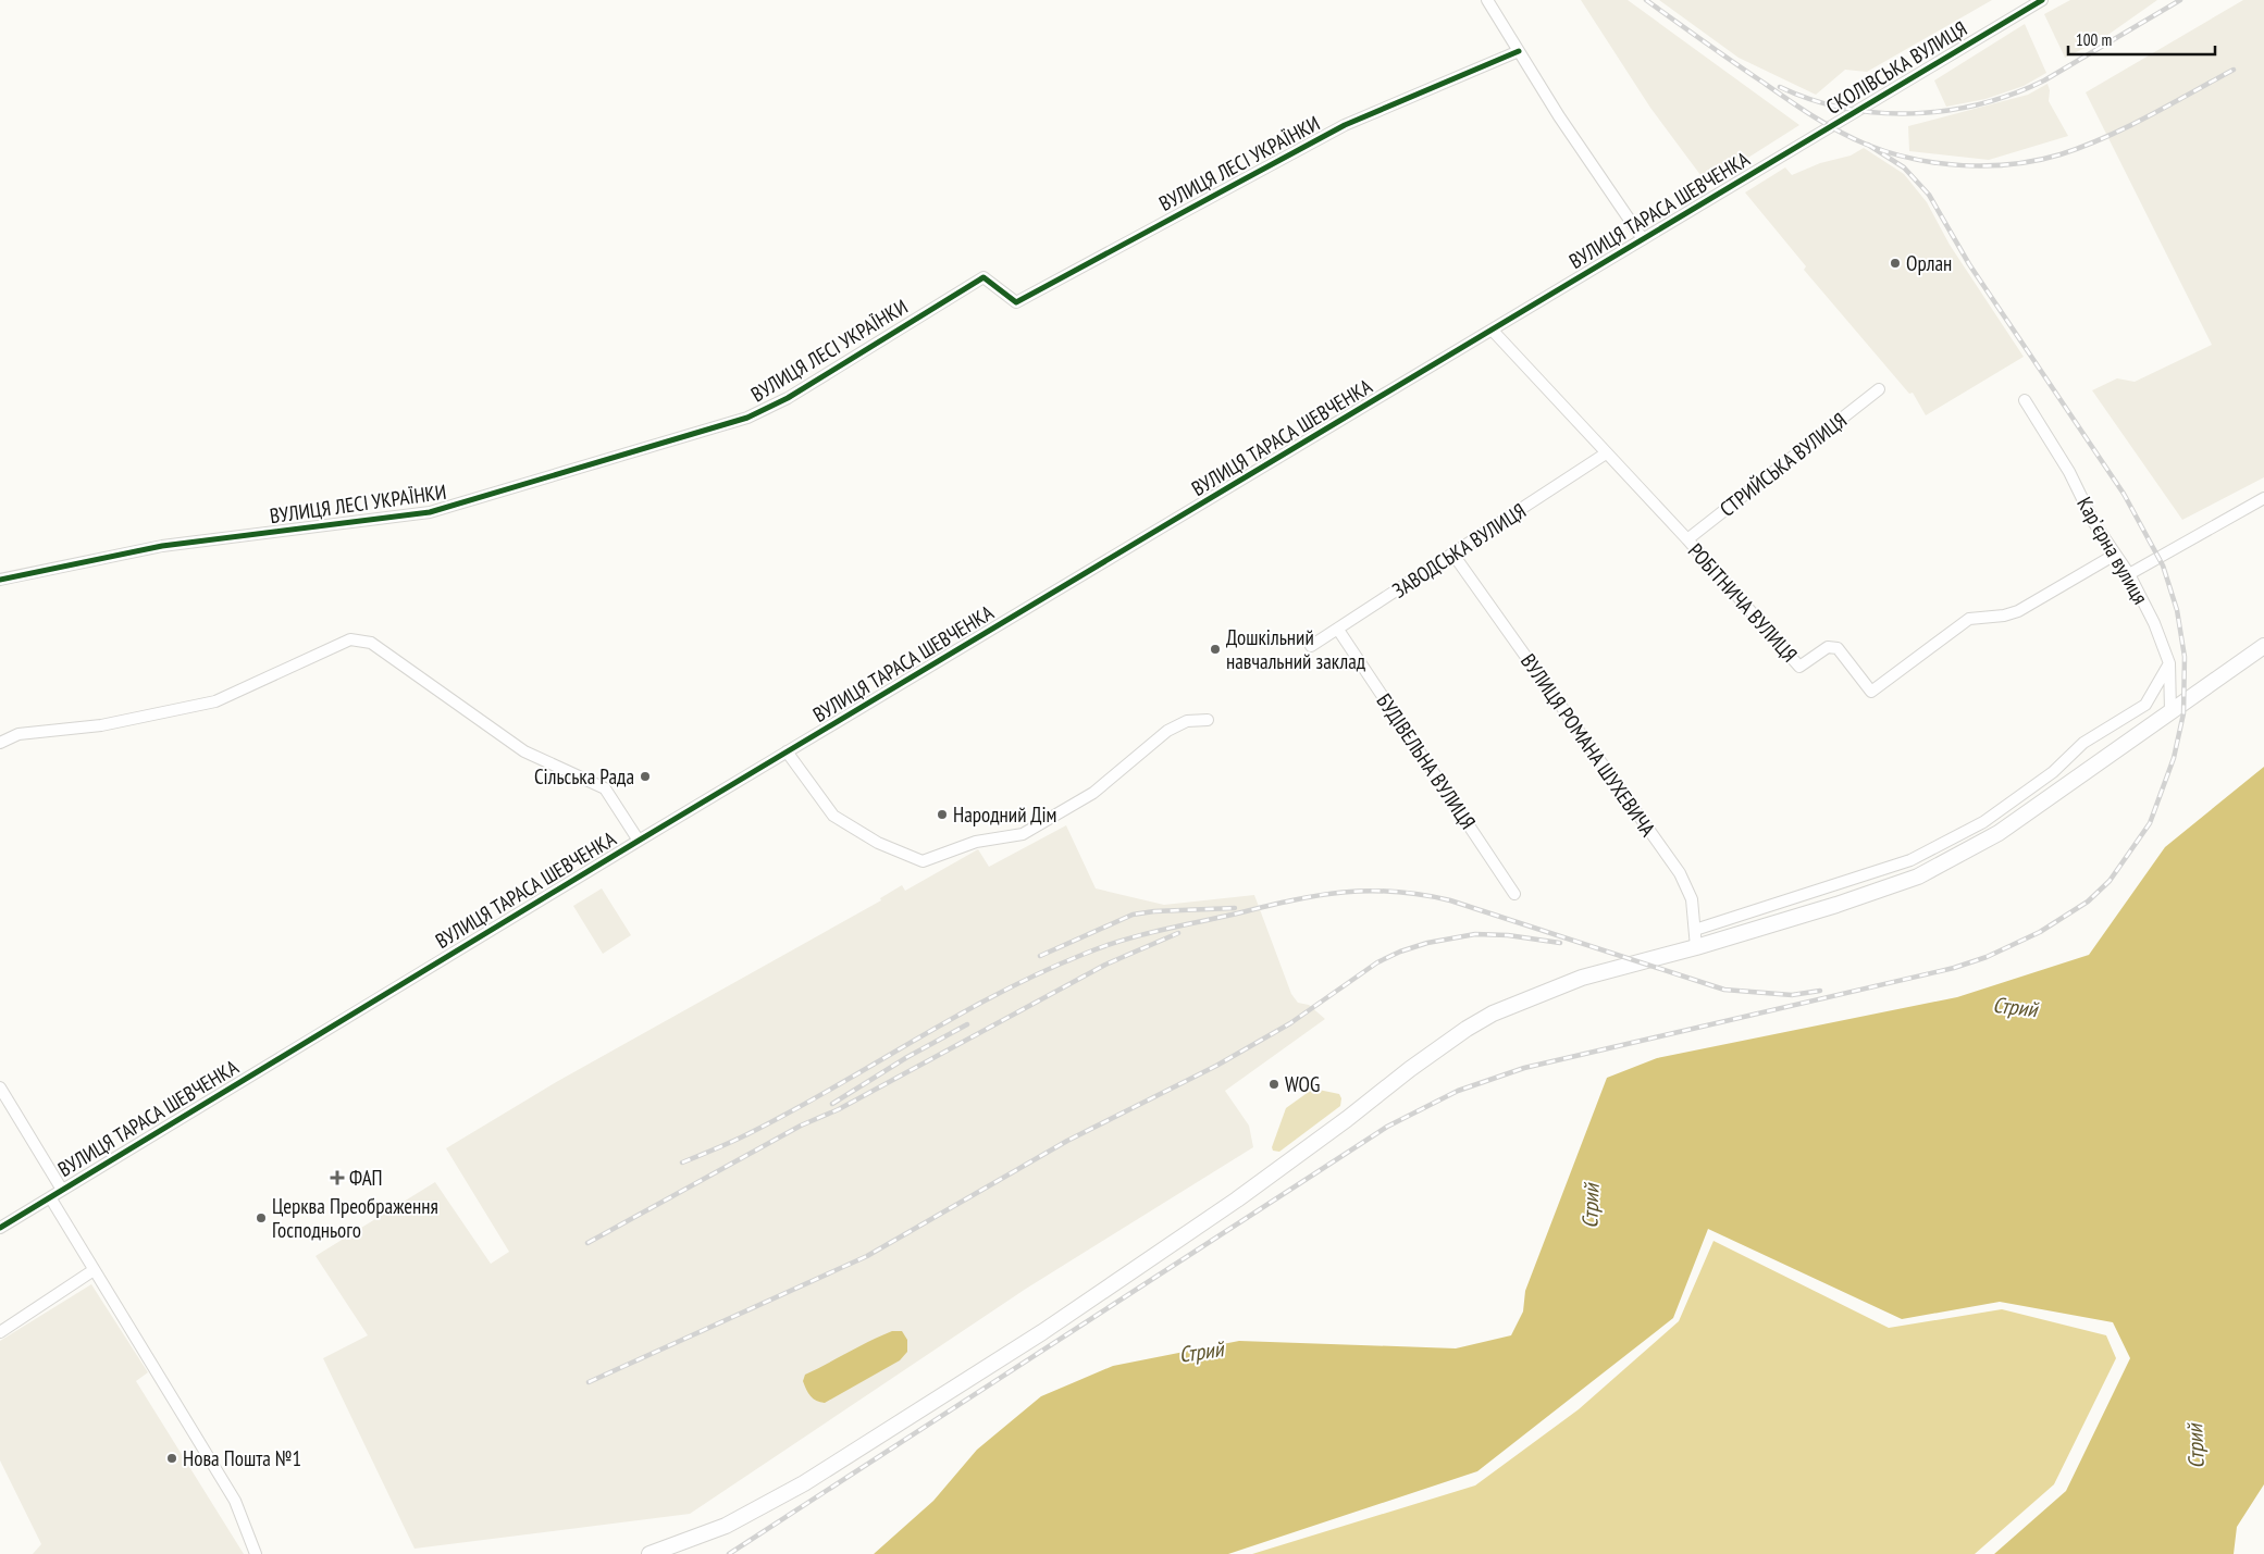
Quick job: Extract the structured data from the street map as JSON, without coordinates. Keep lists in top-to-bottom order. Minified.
{"streets":{"street":["СКОЛІВСЬКА ВУЛИЦЯ","ВУЛИЦЯ ЛЕСІ УКРАЇНКИ","ВУЛИЦЯ ТАРАСА ШЕВЧЕНКА","СТРИЙСЬКА ВУЛИЦЯ","ЗАВОДСЬКА ВУЛИЦЯ","Карʼєрна вулиця","РОБІТНИЧА ВУЛИЦЯ","ВУЛИЦЯ РОМАНА ШУХЕВИЧА","БУДІВЕЛЬНА ВУЛИЦЯ"]},"crossings":[["СКОЛІВСЬКА ВУЛИЦЯ","ВУЛИЦЯ ТАРАСА ШЕВЧЕНКА"],["ВУЛИЦЯ ЛЕСІ УКРАЇНКИ","ВУЛИЦЯ ТАРАСА ШЕВЧЕНКА"],["ВУЛИЦЯ ТАРАСА ШЕВЧЕНКА","РОБІТНИЧА ВУЛИЦЯ"],["СТРИЙСЬКА ВУЛИЦЯ","РОБІТНИЧА ВУЛИЦЯ"],["ЗАВОДСЬКА ВУЛИЦЯ","РОБІТНИЧА ВУЛИЦЯ"],["ЗАВОДСЬКА ВУЛИЦЯ","ВУЛИЦЯ РОМАНА ШУХЕВИЧА"],["ЗАВОДСЬКА ВУЛИЦЯ","БУДІВЕЛЬНА ВУЛИЦЯ"],["Карʼєрна вулиця","РОБІТНИЧА ВУЛИЦЯ"]],"water":["Стрий"],"places":{"other":["Орлан","Дошкільний навчальний заклад","Сільська Рада","Народний Дім","WOG","Церква Преображення Господнього","Нова Пошта №1"],"health":["ФАП"]},"scale_bar":"100 m"}
